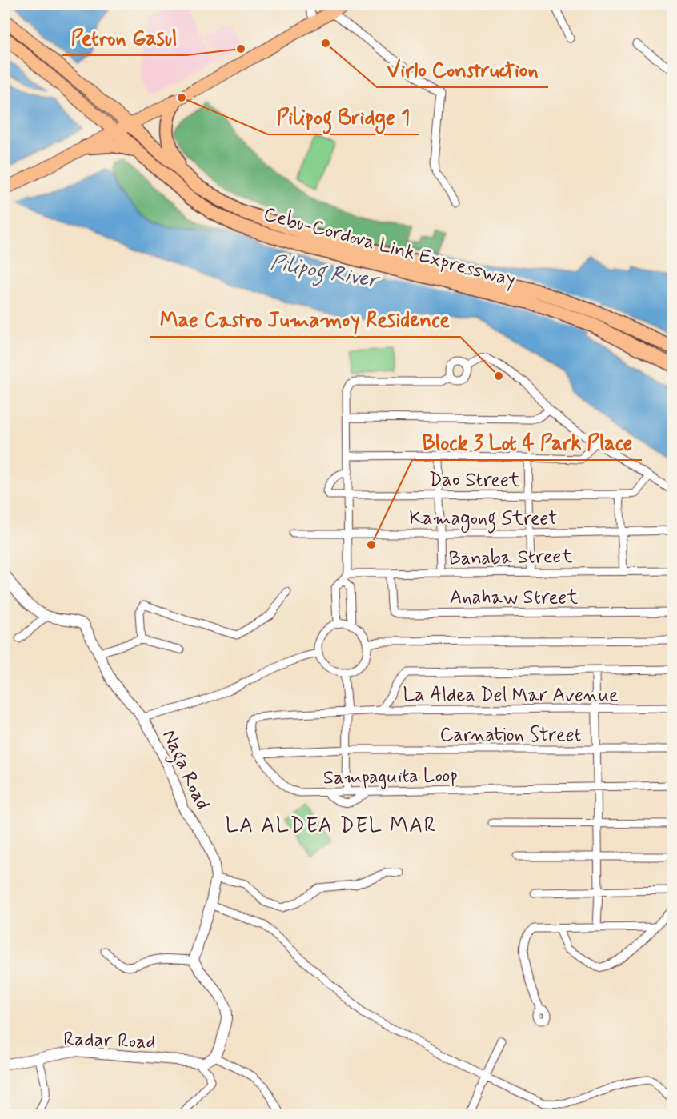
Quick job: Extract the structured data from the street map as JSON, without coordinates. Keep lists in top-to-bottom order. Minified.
{"streets":{"highway":["Cebu-Cordova Link Expressway"],"street":["Dao Street","Kamagong Street","Banaba Street","Anahaw Street","La Aldea Del Mar Avenue","Carnation Street","Naga Road","Sampaguita Loop","Radar Road"]},"crossings":[["Banaba Street","Anahaw Street"],["La Aldea Del Mar Avenue","Sampaguita Loop"],["Carnation Street","Sampaguita Loop"]],"districts":["LA ALDEA DEL MAR"],"water":["Pilipog River"],"places":["Virlo Construction","Petron Gasul","Pilipog Bridge 1","Mae Castro Jumamoy Residence","Block 3 Lot 4 Park Place"]}
